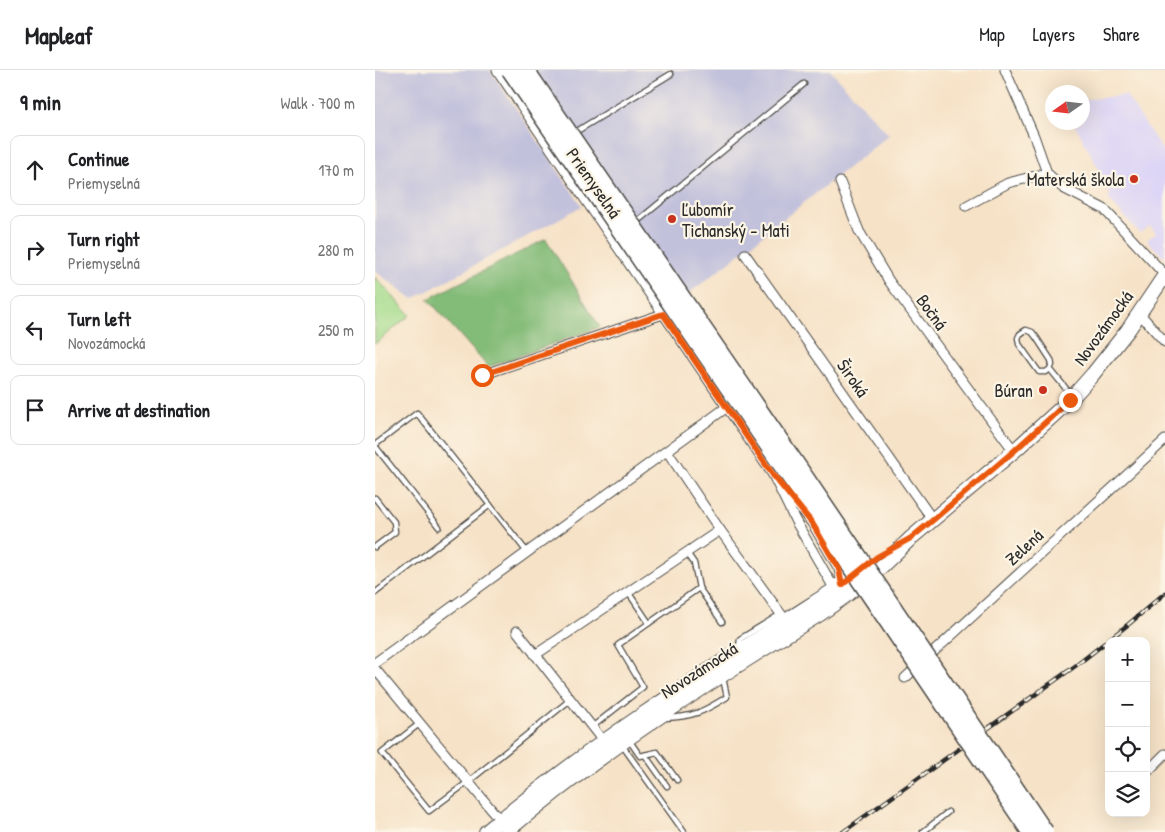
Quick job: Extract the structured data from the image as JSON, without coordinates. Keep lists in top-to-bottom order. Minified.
{"streets":{"main road":["Novozámocká"],"street":["Priemyselná","Bočná","Široká","Zelená"]},"crossings":[["Priemyselná","Novozámocká"],["Bočná","Novozámocká"],["Novozámocká","Široká"]],"places":["Materská škola","Ľubomír Tichanský - Mati","Búran"],"north":"left","page":{"header":"Mapleaf","nav":["Map","Layers","Share"],"heading":["9 min","Walk · 700 m"],"list":[["Continue","Priemyselná","170 m"],["Turn right","Priemyselná","280 m"],["Turn left","Novozámocká","250 m"],"Arrive at destination"],"map_buttons":["+","−"]}}
